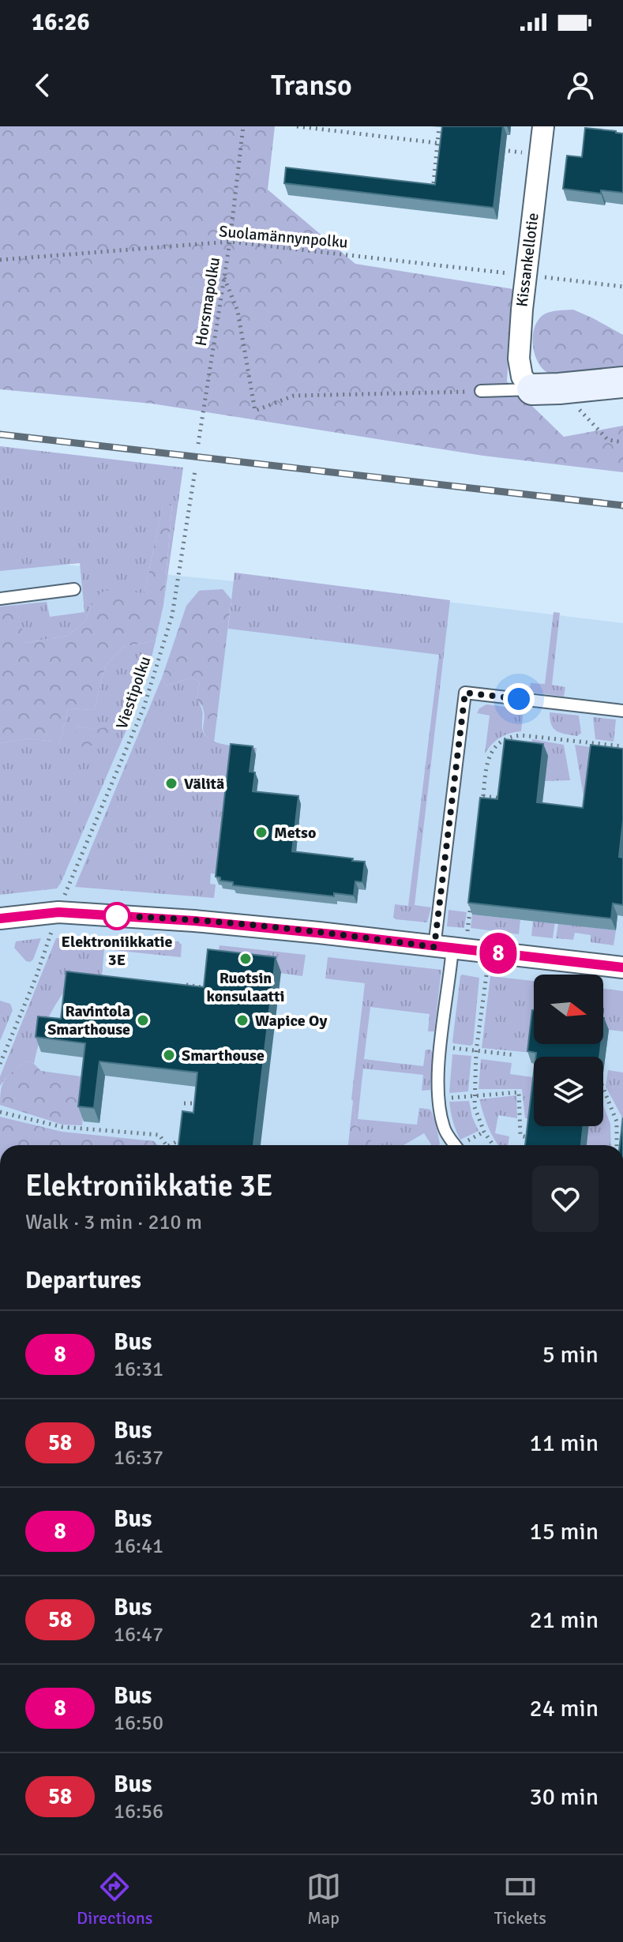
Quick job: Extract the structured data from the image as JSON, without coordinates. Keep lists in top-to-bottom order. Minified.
{"streets":{"street":["Kissankellotie"],"path":["Suolamännynpolku","Horsmapolku","Viestipolku"]},"crossings":[["Suolamännynpolku","Kissankellotie"],["Suolamännynpolku","Horsmapolku"]],"places":["Välitä","Metso","Elektroniikkatie 3E","Ruotsin konsulaatti","Ravintola Smarthouse","Wapice Oy","Smarthouse"],"lines":["bus line 8"],"north":"right","page":{"status":"16:26","header":"Transo","on_map":"8","heading":[["Elektroniikkatie 3E","Walk · 3 min · 210 m"],"Departures"],"list":[{"mark":"8","name":"Bus","note":"16:31","value":"5 min"},{"mark":"58","name":"Bus","note":"16:37","value":"11 min"},{"mark":"8","name":"Bus","note":"16:41","value":"15 min"},{"mark":"58","name":"Bus","note":"16:47","value":"21 min"},{"mark":"8","name":"Bus","note":"16:50","value":"24 min"},{"mark":"58","name":"Bus","note":"16:56","value":"30 min"}],"tabs":["Directions","Map","Tickets"]}}
